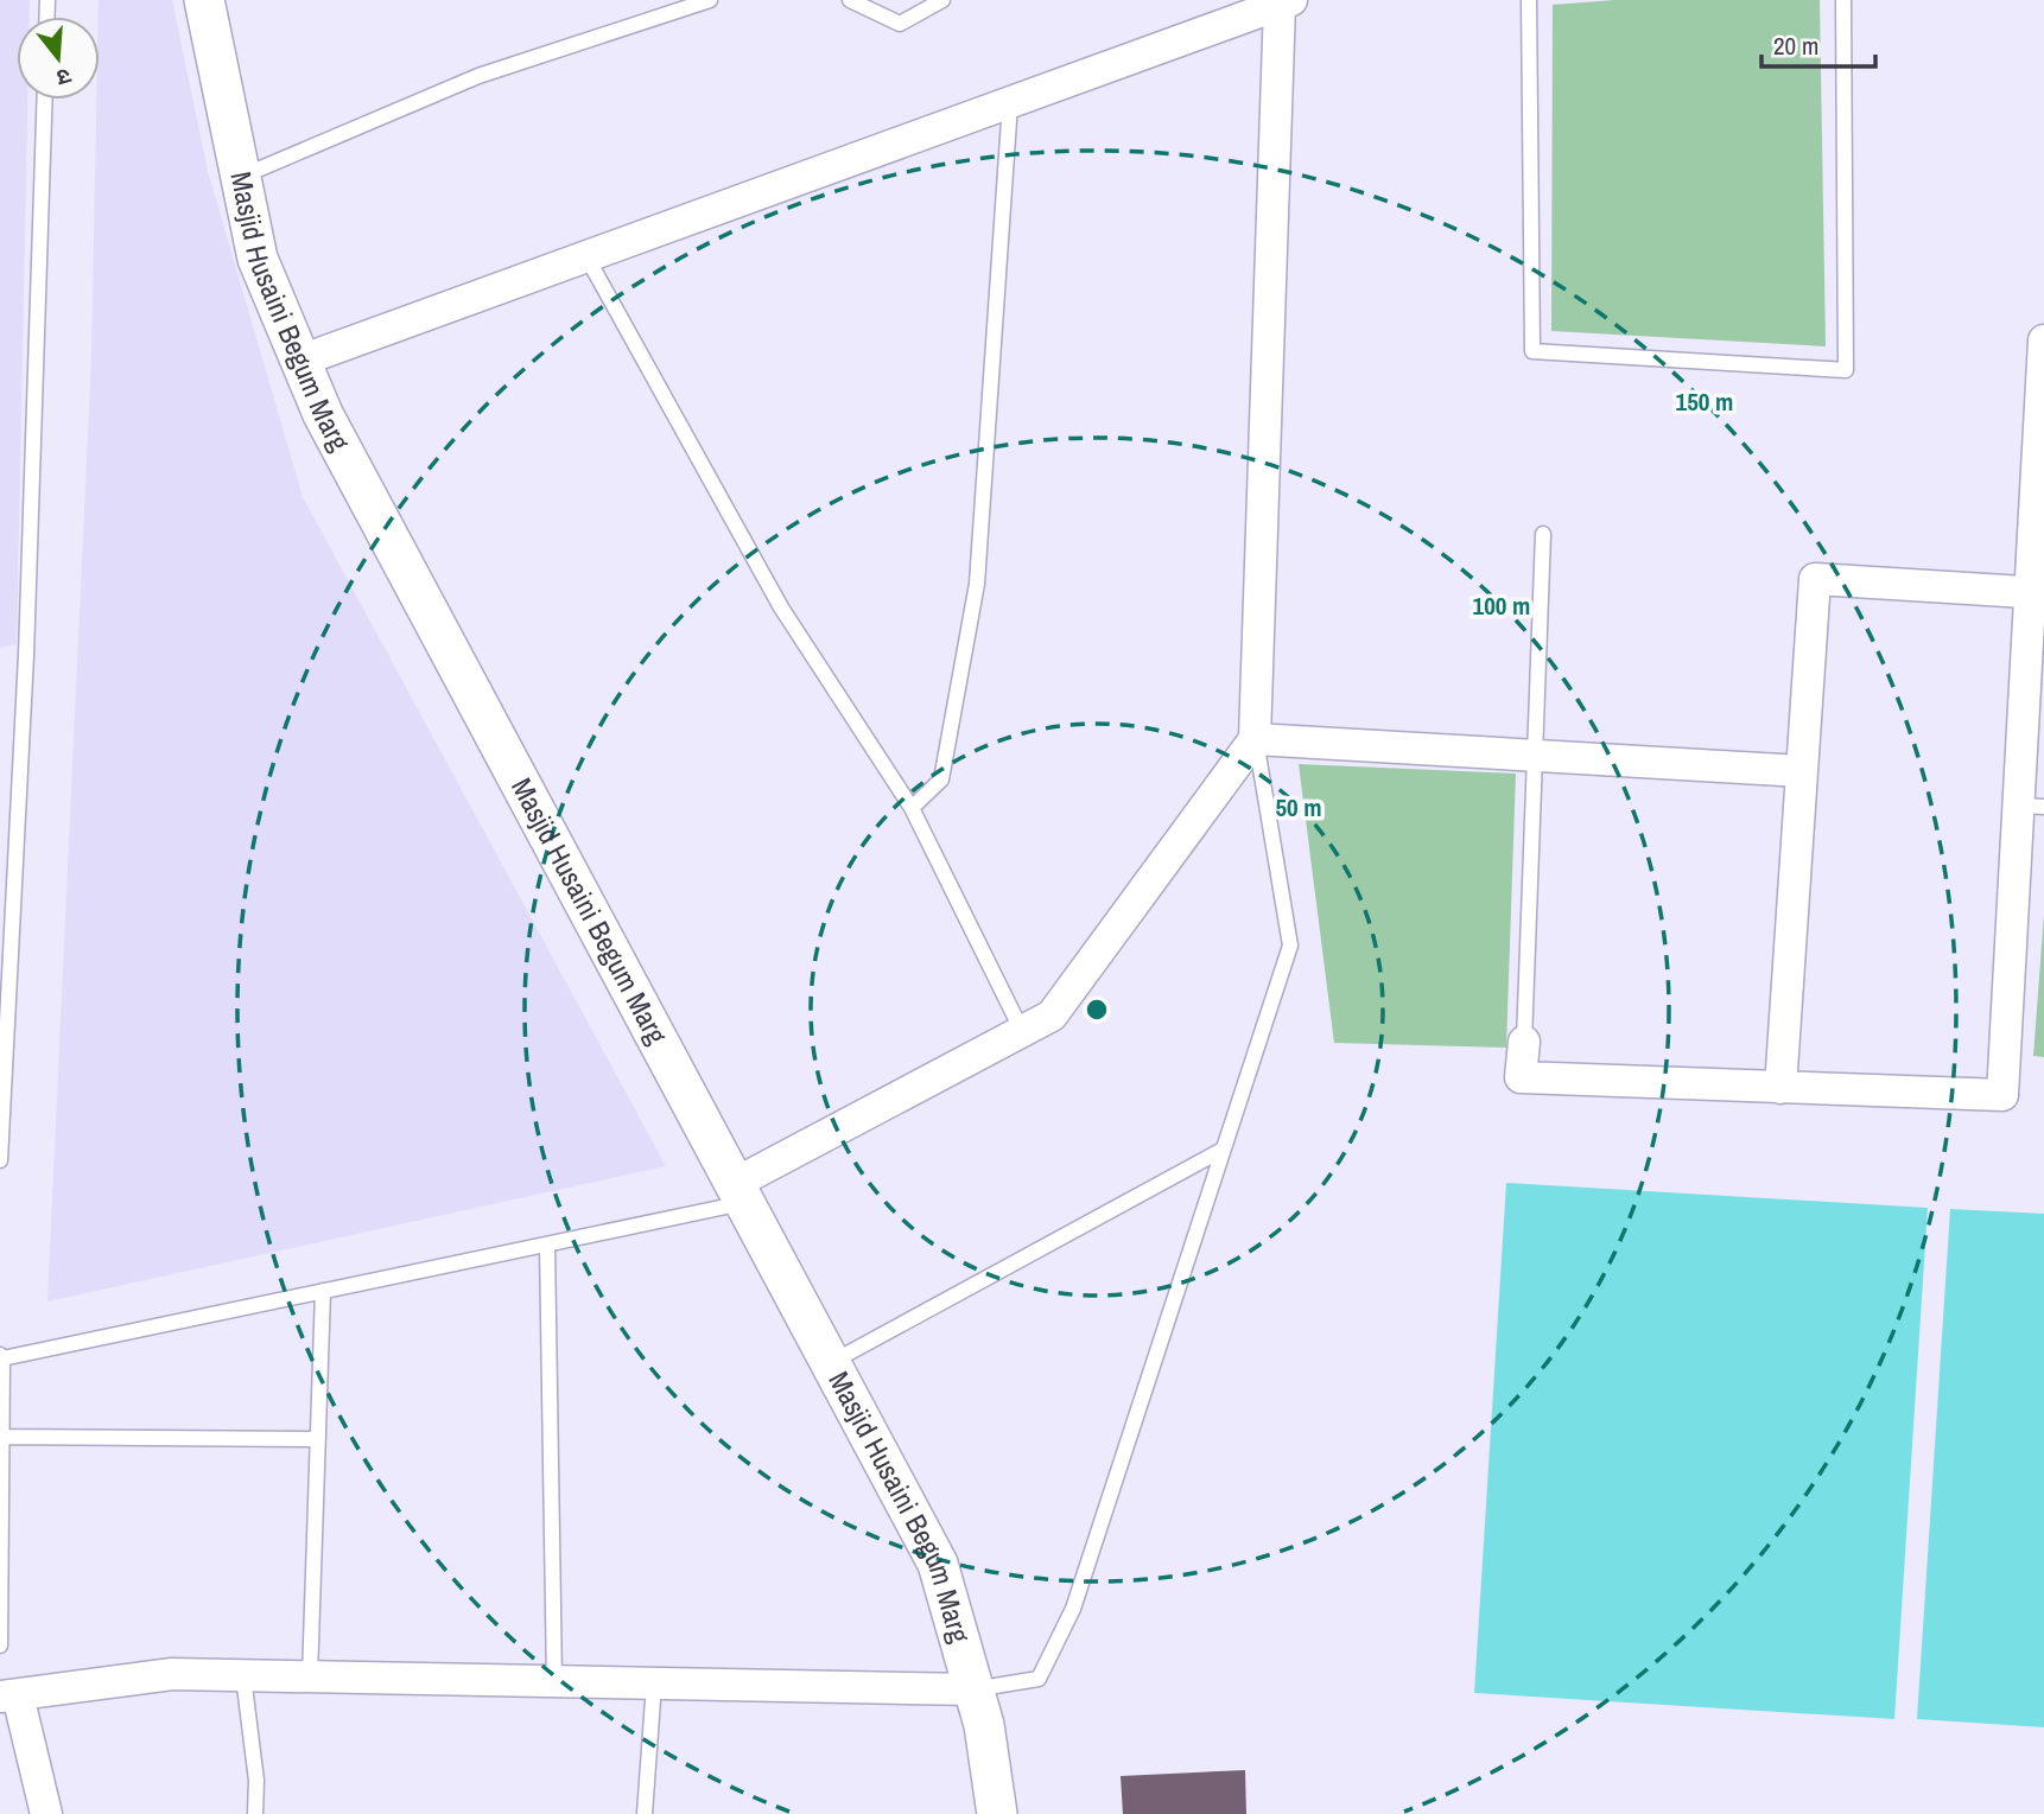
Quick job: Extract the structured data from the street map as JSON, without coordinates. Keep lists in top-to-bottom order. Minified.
{"streets":{"street":["Masjid Husaini Begum Marg"]},"scale_bar":"20 m","north":"bottom","rings":["150 m","100 m","50 m"]}
